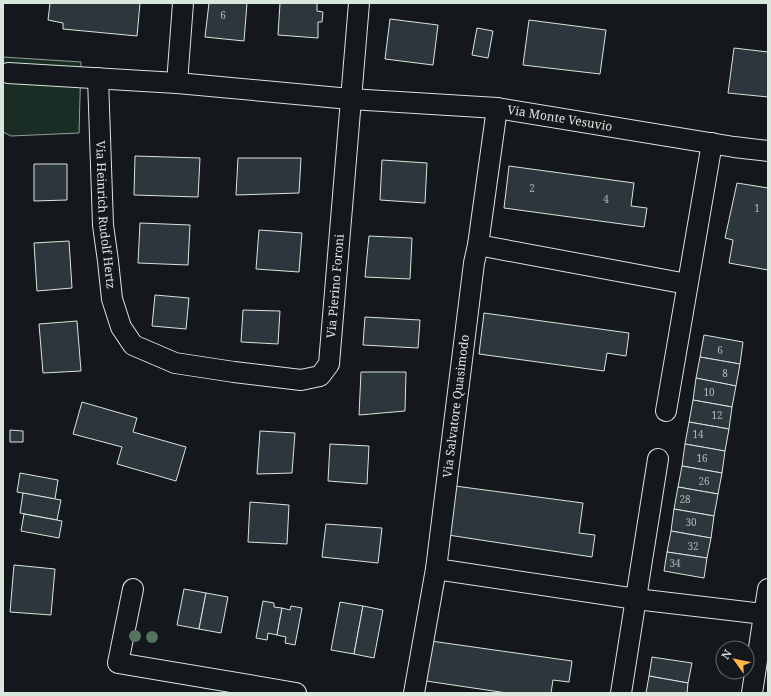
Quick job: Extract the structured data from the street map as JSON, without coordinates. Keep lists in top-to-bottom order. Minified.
{"streets":{"street":["Via Monte Vesuvio","Via Heinrich Rudolf Hertz","Via Pierino Foroni","Via Salvatore Quasimodo"]},"crossings":[["Via Monte Vesuvio","Via Pierino Foroni"],["Via Monte Vesuvio","Via Salvatore Quasimodo"],["Via Heinrich Rudolf Hertz","Via Pierino Foroni"]],"house_numbers":["6","2","4","1","6","8","10","12","14","16","26","28","30","32","34"],"north":"top left"}
